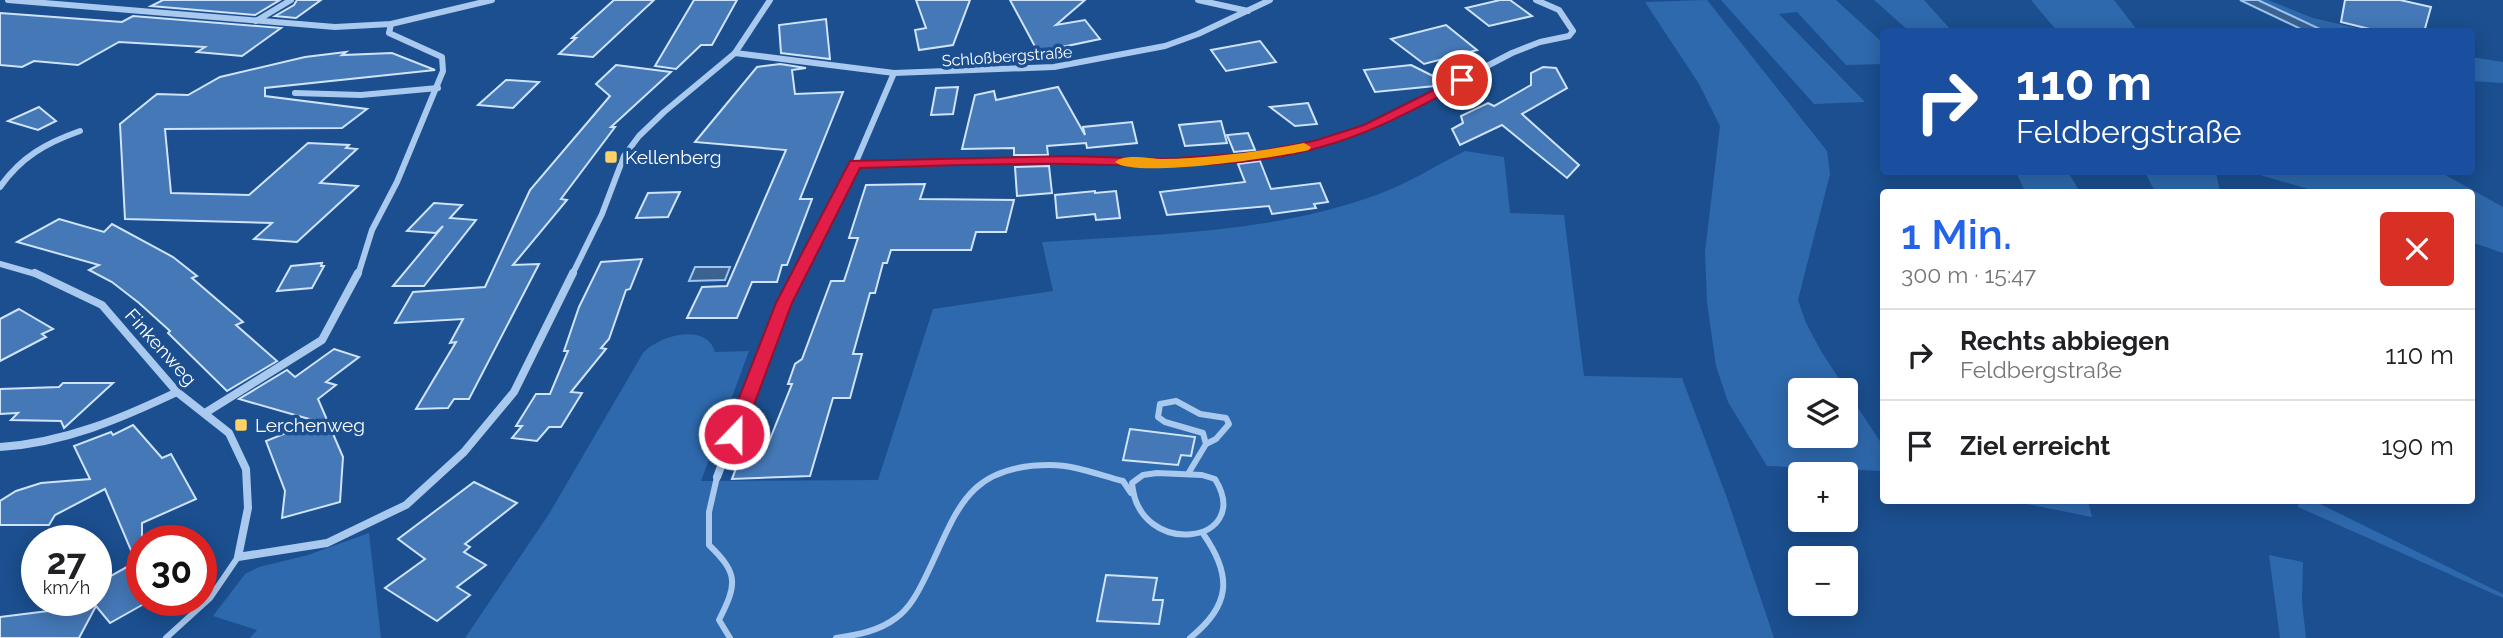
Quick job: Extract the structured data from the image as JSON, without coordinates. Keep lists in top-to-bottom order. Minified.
{"streets":{"street":["Schloßbergstraße","Finkenweg"]},"places":{"transit":["Kellenberg","Lerchenweg"]},"page":{"turn":["110 m","Feldbergstraße"],"heading":["1 Min.","300 m · 15:47"],"list":[{"name":"Rechts abbiegen","note":"Feldbergstraße","value":"110 m"},{"name":"Ziel erreicht","value":"190 m"}],"map_buttons":["+","−"],"speed":"27 km/h","limit":"30"}}
